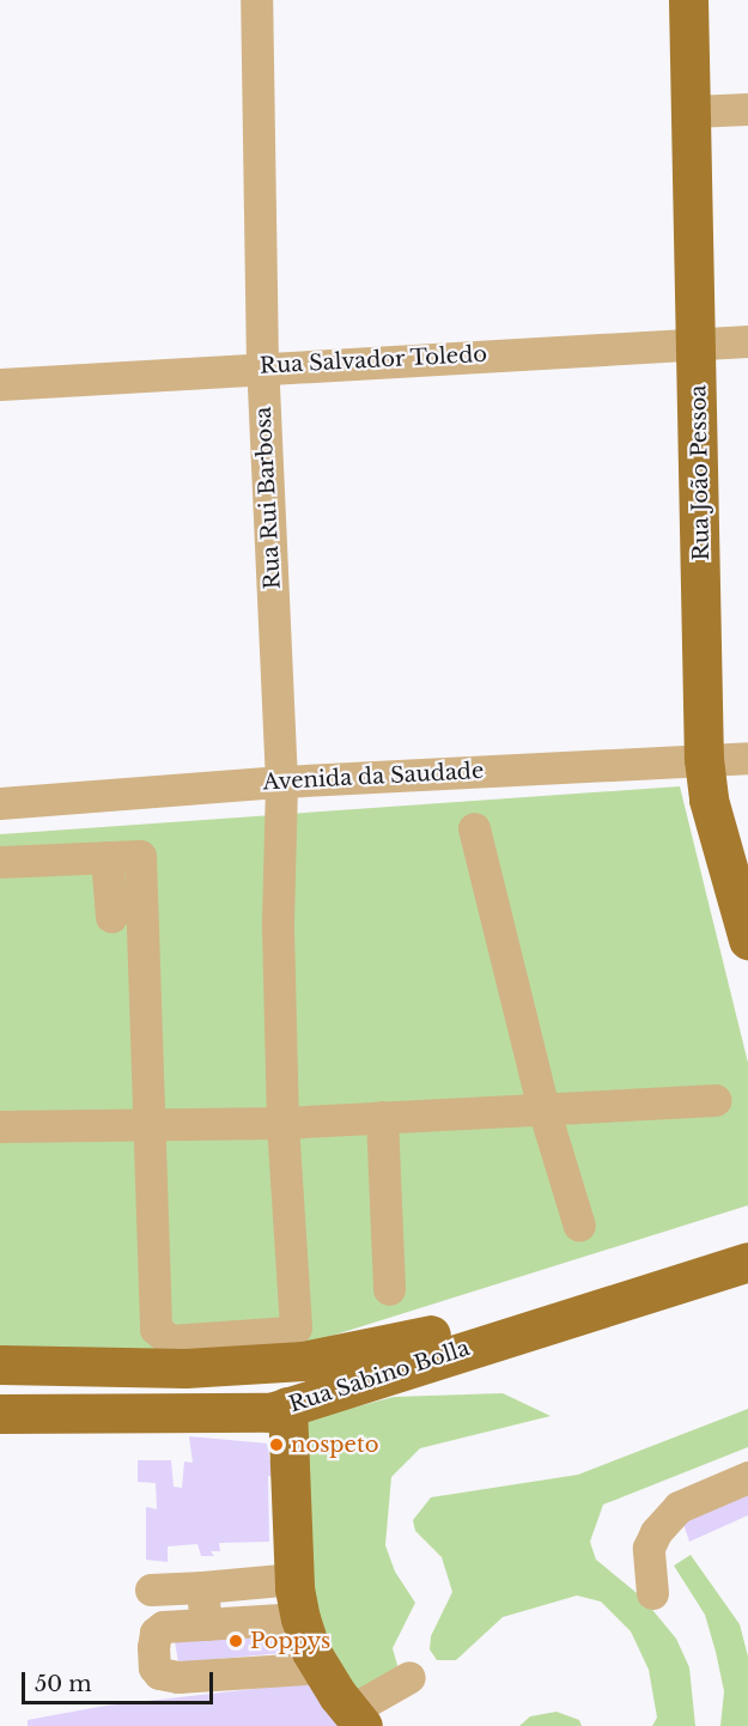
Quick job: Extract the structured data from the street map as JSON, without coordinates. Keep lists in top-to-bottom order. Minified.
{"streets":{"main road":["Rua João Pessoa","Rua Sabino Bolla"],"street":["Rua Salvador Toledo","Rua Rui Barbosa","Avenida da Saudade"]},"crossings":[["Rua Salvador Toledo","Rua João Pessoa"],["Rua Salvador Toledo","Rua Rui Barbosa"],["Rua João Pessoa","Avenida da Saudade"],["Rua Rui Barbosa","Avenida da Saudade"]],"places":["nospeto","Poppys"],"scale_bar":"50 m"}
